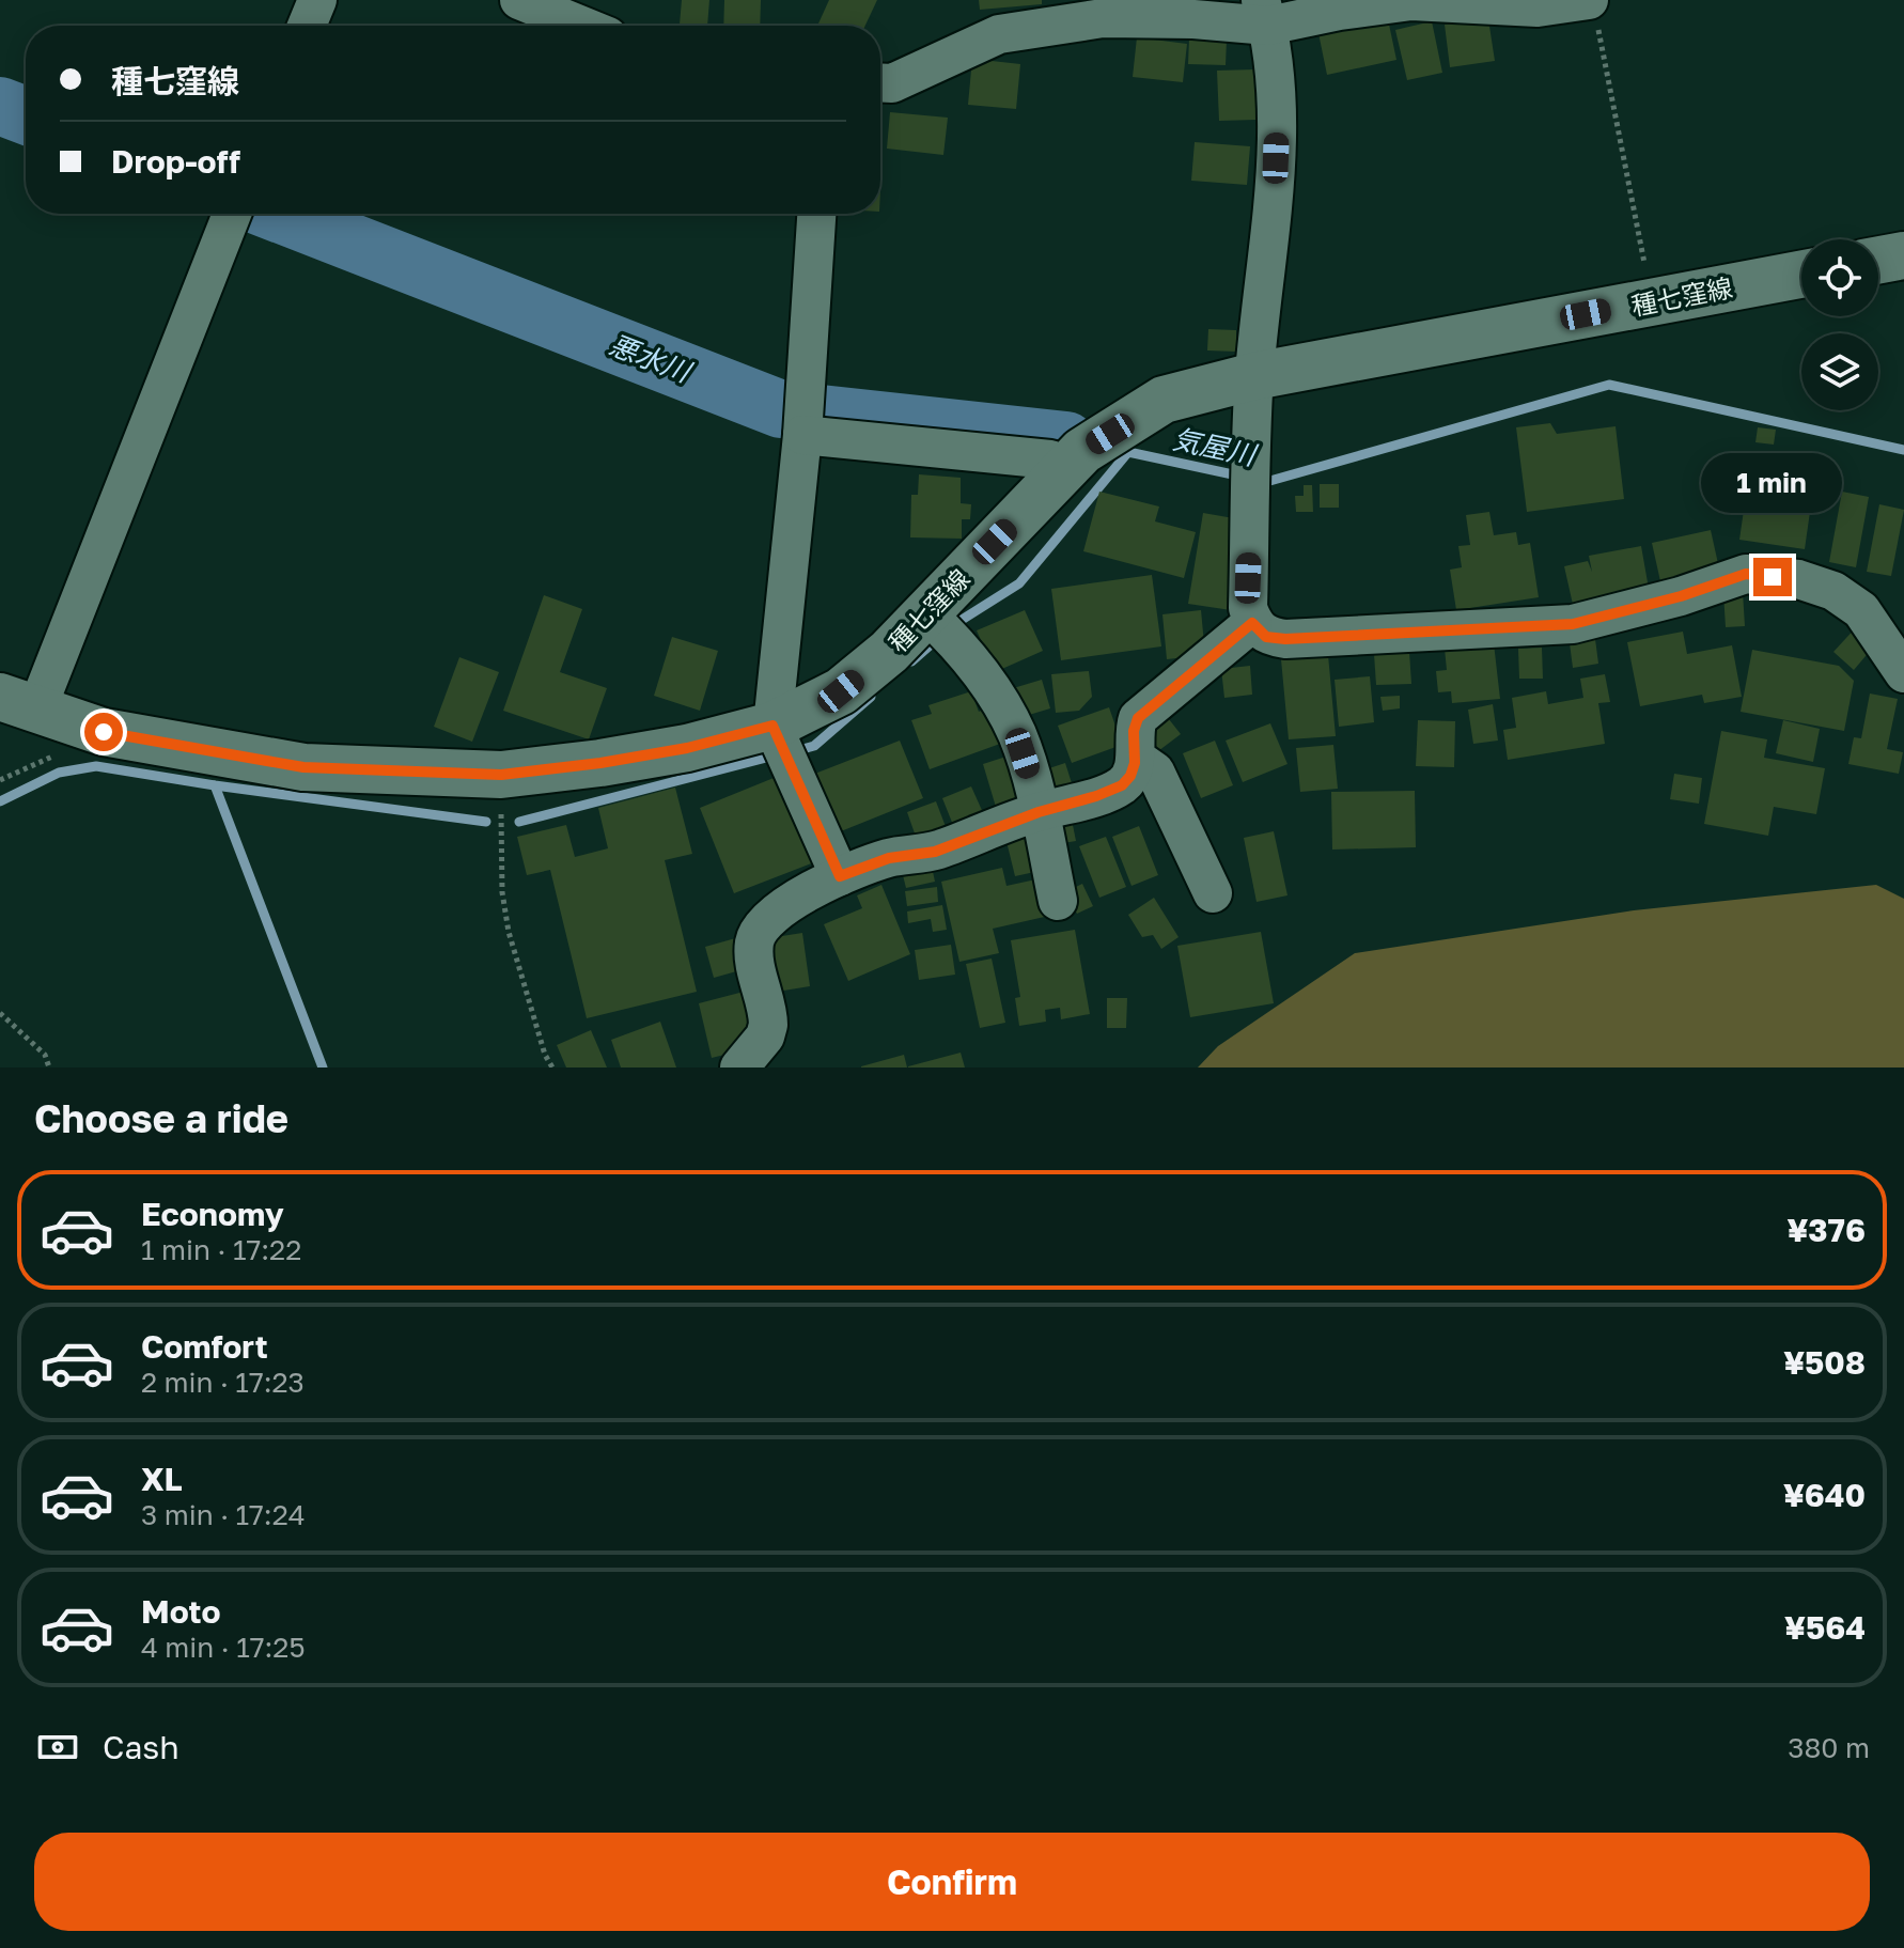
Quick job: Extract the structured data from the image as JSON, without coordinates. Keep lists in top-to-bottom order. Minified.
{"streets":{"main road":["種七窪線"]},"water":["悪水川","気屋川"],"page":{"banner":["種七窪線","Drop-off"],"bubble":"1 min","heading":"Choose a ride","list":[{"name":"Economy","note":"1 min · 17:22","value":"¥376"},{"name":"Comfort","note":"2 min · 17:23","value":"¥508"},{"name":"XL","note":"3 min · 17:24","value":"¥640"},{"name":"Moto","note":"4 min · 17:25","value":"¥564"}],"pay":["Cash","380 m"],"buttons":"Confirm"}}
